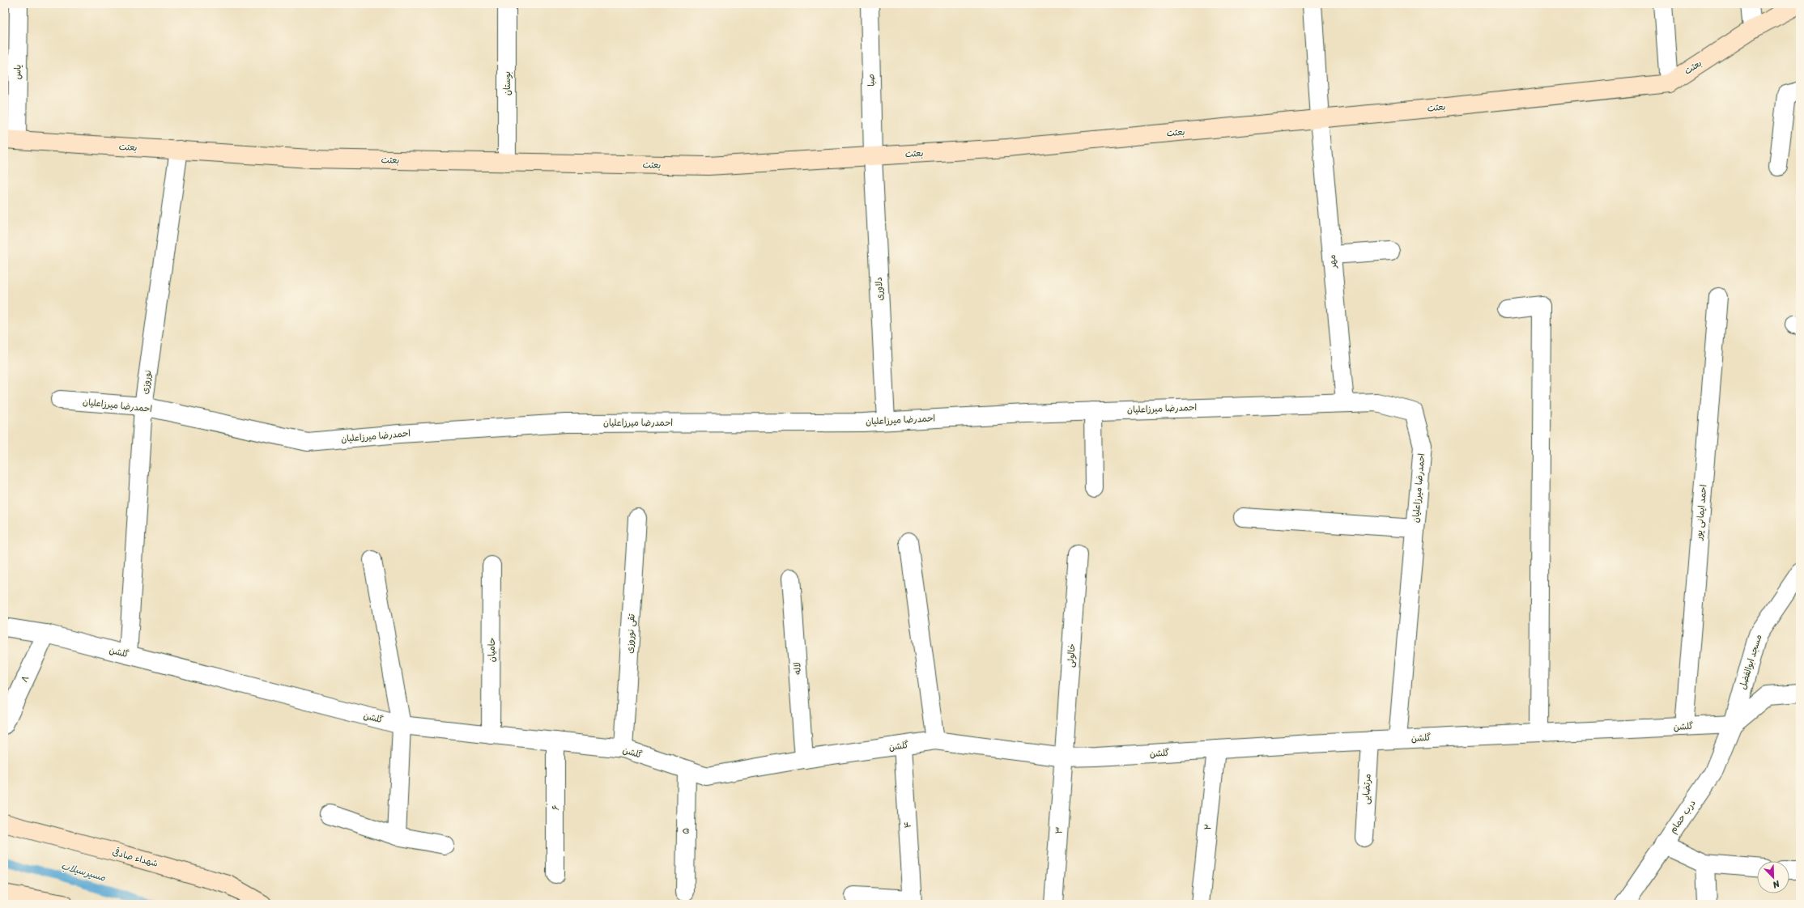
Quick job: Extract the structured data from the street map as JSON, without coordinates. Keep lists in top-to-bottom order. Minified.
{"streets":{"main road":["بعثت","شهداء صادقی"],"street":["یاس","صبا","بوستان","مهر","دلاوری","نوروزی","احمدرضا میرزاعلیان","احمد ایمانی پور","تقی نوروزی","حامیان","گلشن","خالوئی","مسجد ابوالفضل","لاله","۸","مرتضایی","۶","درب حمام","۴","۲","۳","۵"]},"crossings":[["بعثت","یاس"],["بعثت","صبا"],["بعثت","بوستان"],["بعثت","مهر"],["بعثت","دلاوری"],["بعثت","نوروزی"],["صبا","دلاوری"],["مهر","احمدرضا میرزاعلیان"],["دلاوری","احمدرضا میرزاعلیان"],["نوروزی","احمدرضا میرزاعلیان"],["نوروزی","گلشن"],["احمدرضا میرزاعلیان","گلشن"],["احمد ایمانی پور","گلشن"],["تقی نوروزی","گلشن"],["حامیان","گلشن"],["گلشن","خالوئی"],["گلشن","مسجد ابوالفضل"],["گلشن","لاله"],["گلشن","۸"],["گلشن","مرتضایی"],["گلشن","۶"],["گلشن","درب حمام"],["گلشن","۴"],["گلشن","۲"],["گلشن","۳"],["گلشن","۵"],["خالوئی","۳"],["مسجد ابوالفضل","درب حمام"]],"water":["مسیرسیلاب"],"north":"bottom right"}
